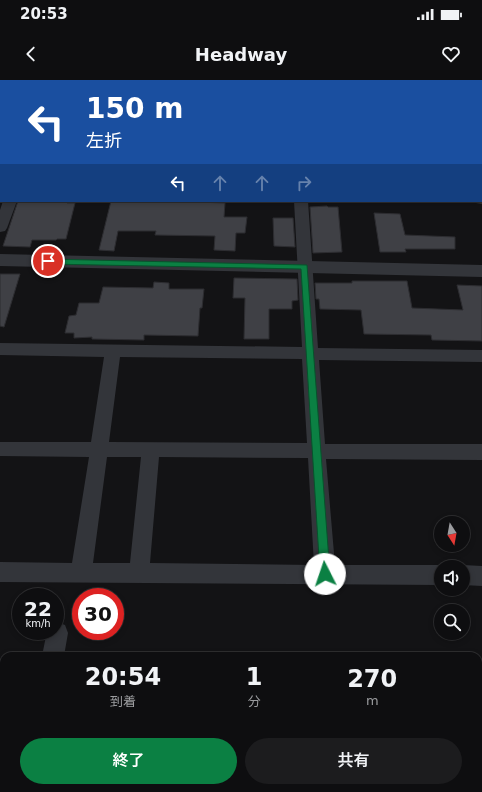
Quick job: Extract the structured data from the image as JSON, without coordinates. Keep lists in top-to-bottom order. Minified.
{"north":"bottom","page":{"status":"20:53","header":"Headway","turn":["150 m","左折"],"speed":"22 km/h","limit":"30","eta":["20:54","到着","1","分","270","m"],"buttons":["終了","共有"]}}
